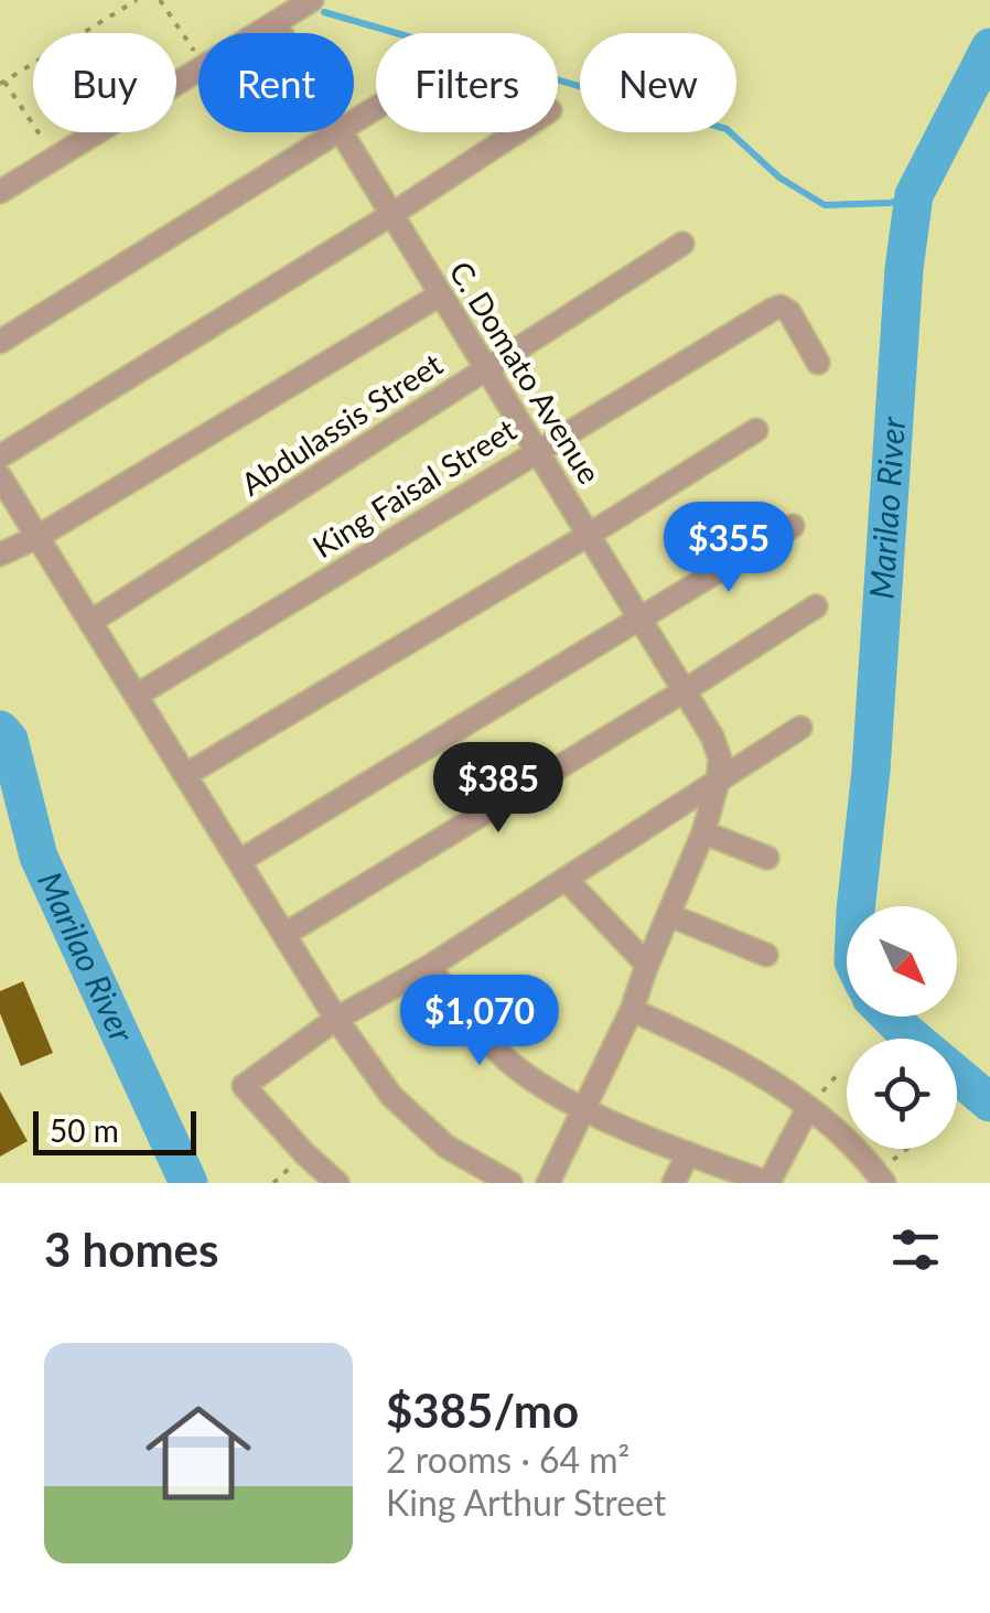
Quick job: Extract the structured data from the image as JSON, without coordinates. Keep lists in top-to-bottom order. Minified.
{"streets":{"street":["C. Domato Avenue","Abdulassis Street","King Faisal Street"]},"crossings":[["C. Domato Avenue","Abdulassis Street"],["C. Domato Avenue","King Faisal Street"]],"water":["Marilao River"],"scale_bar":"50 m","north":"bottom right","page":{"chip":["Buy","Rent","Filters","New"],"price":["$355","$385","$1,070"],"scale":"50 m","heading":"3 homes","list":[{"name":"$385/mo","note":"2 rooms · 64 m² · King Arthur Street"}]}}
